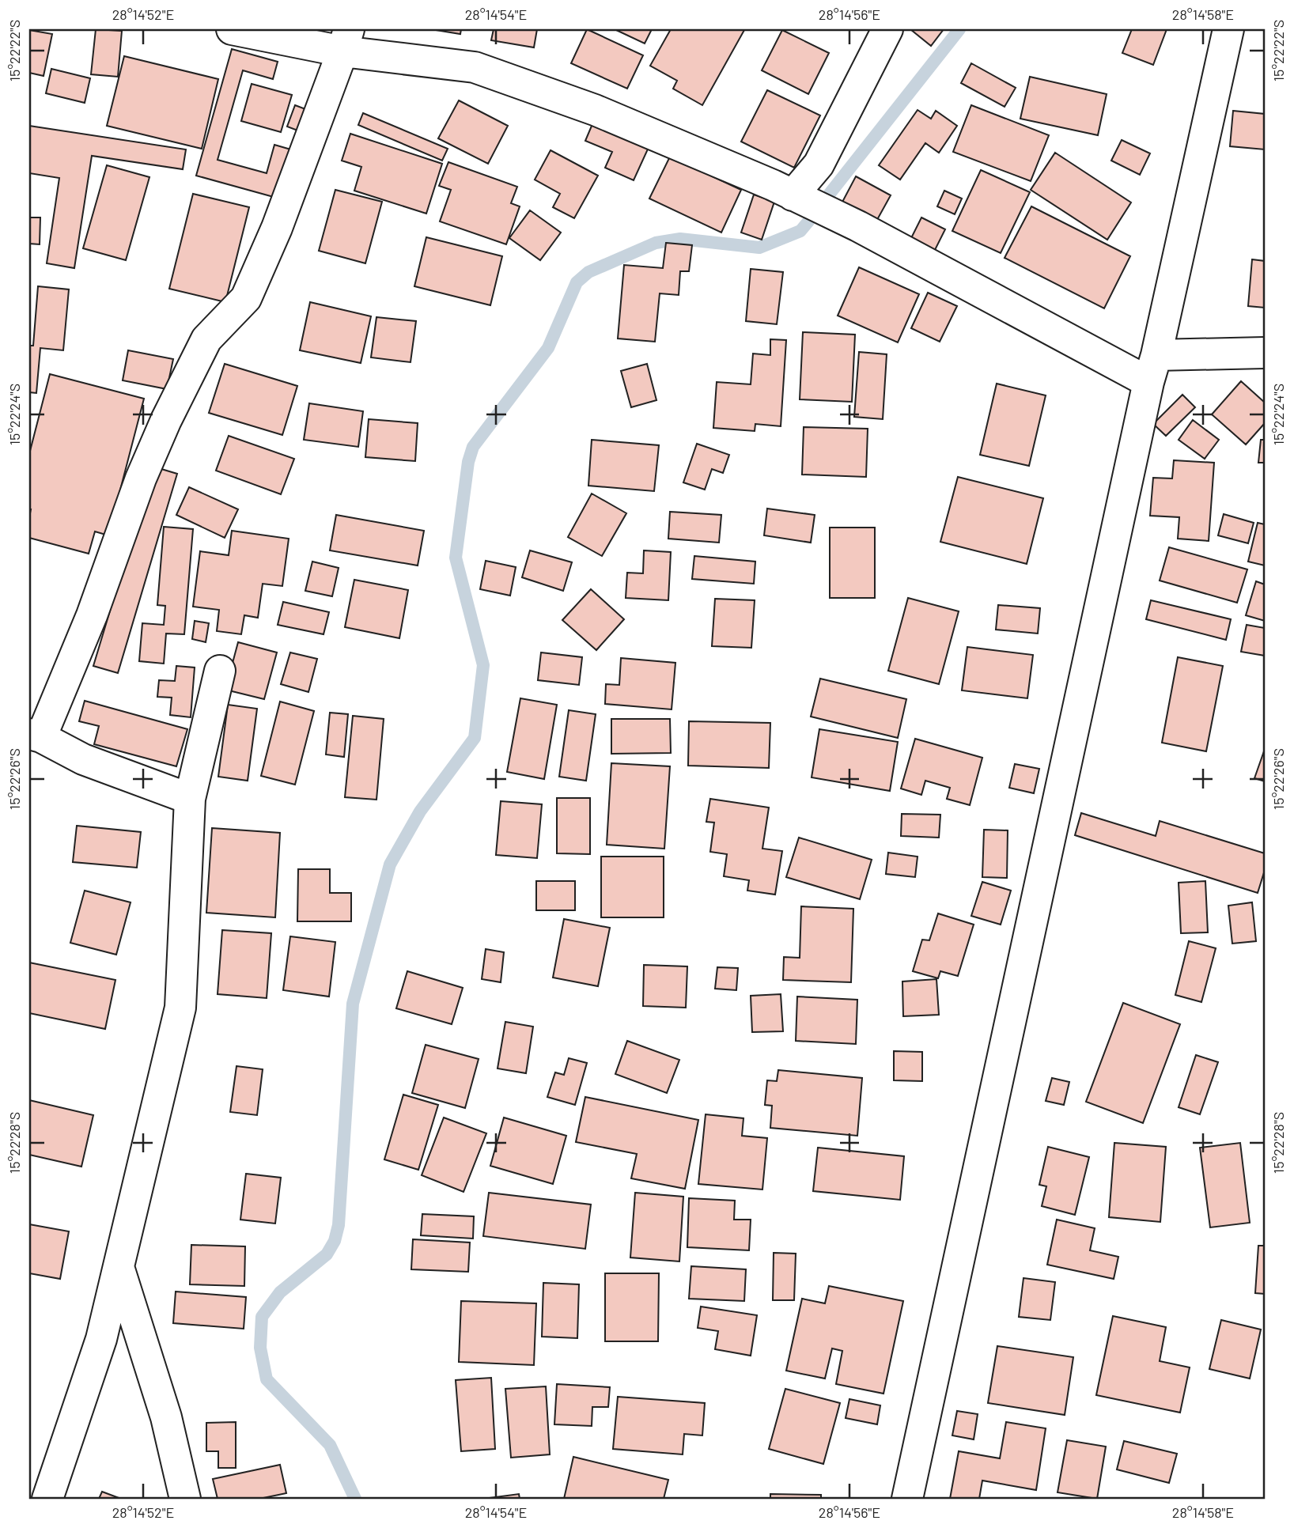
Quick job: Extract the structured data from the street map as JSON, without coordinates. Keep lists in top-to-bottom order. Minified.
{"coordinates":["28°14'52\"E","28°14'54\"E","28°14'56\"E","28°14'58\"E","15°22'22\"S","15°22'24\"S","15°22'26\"S","15°22'28\"S"]}
